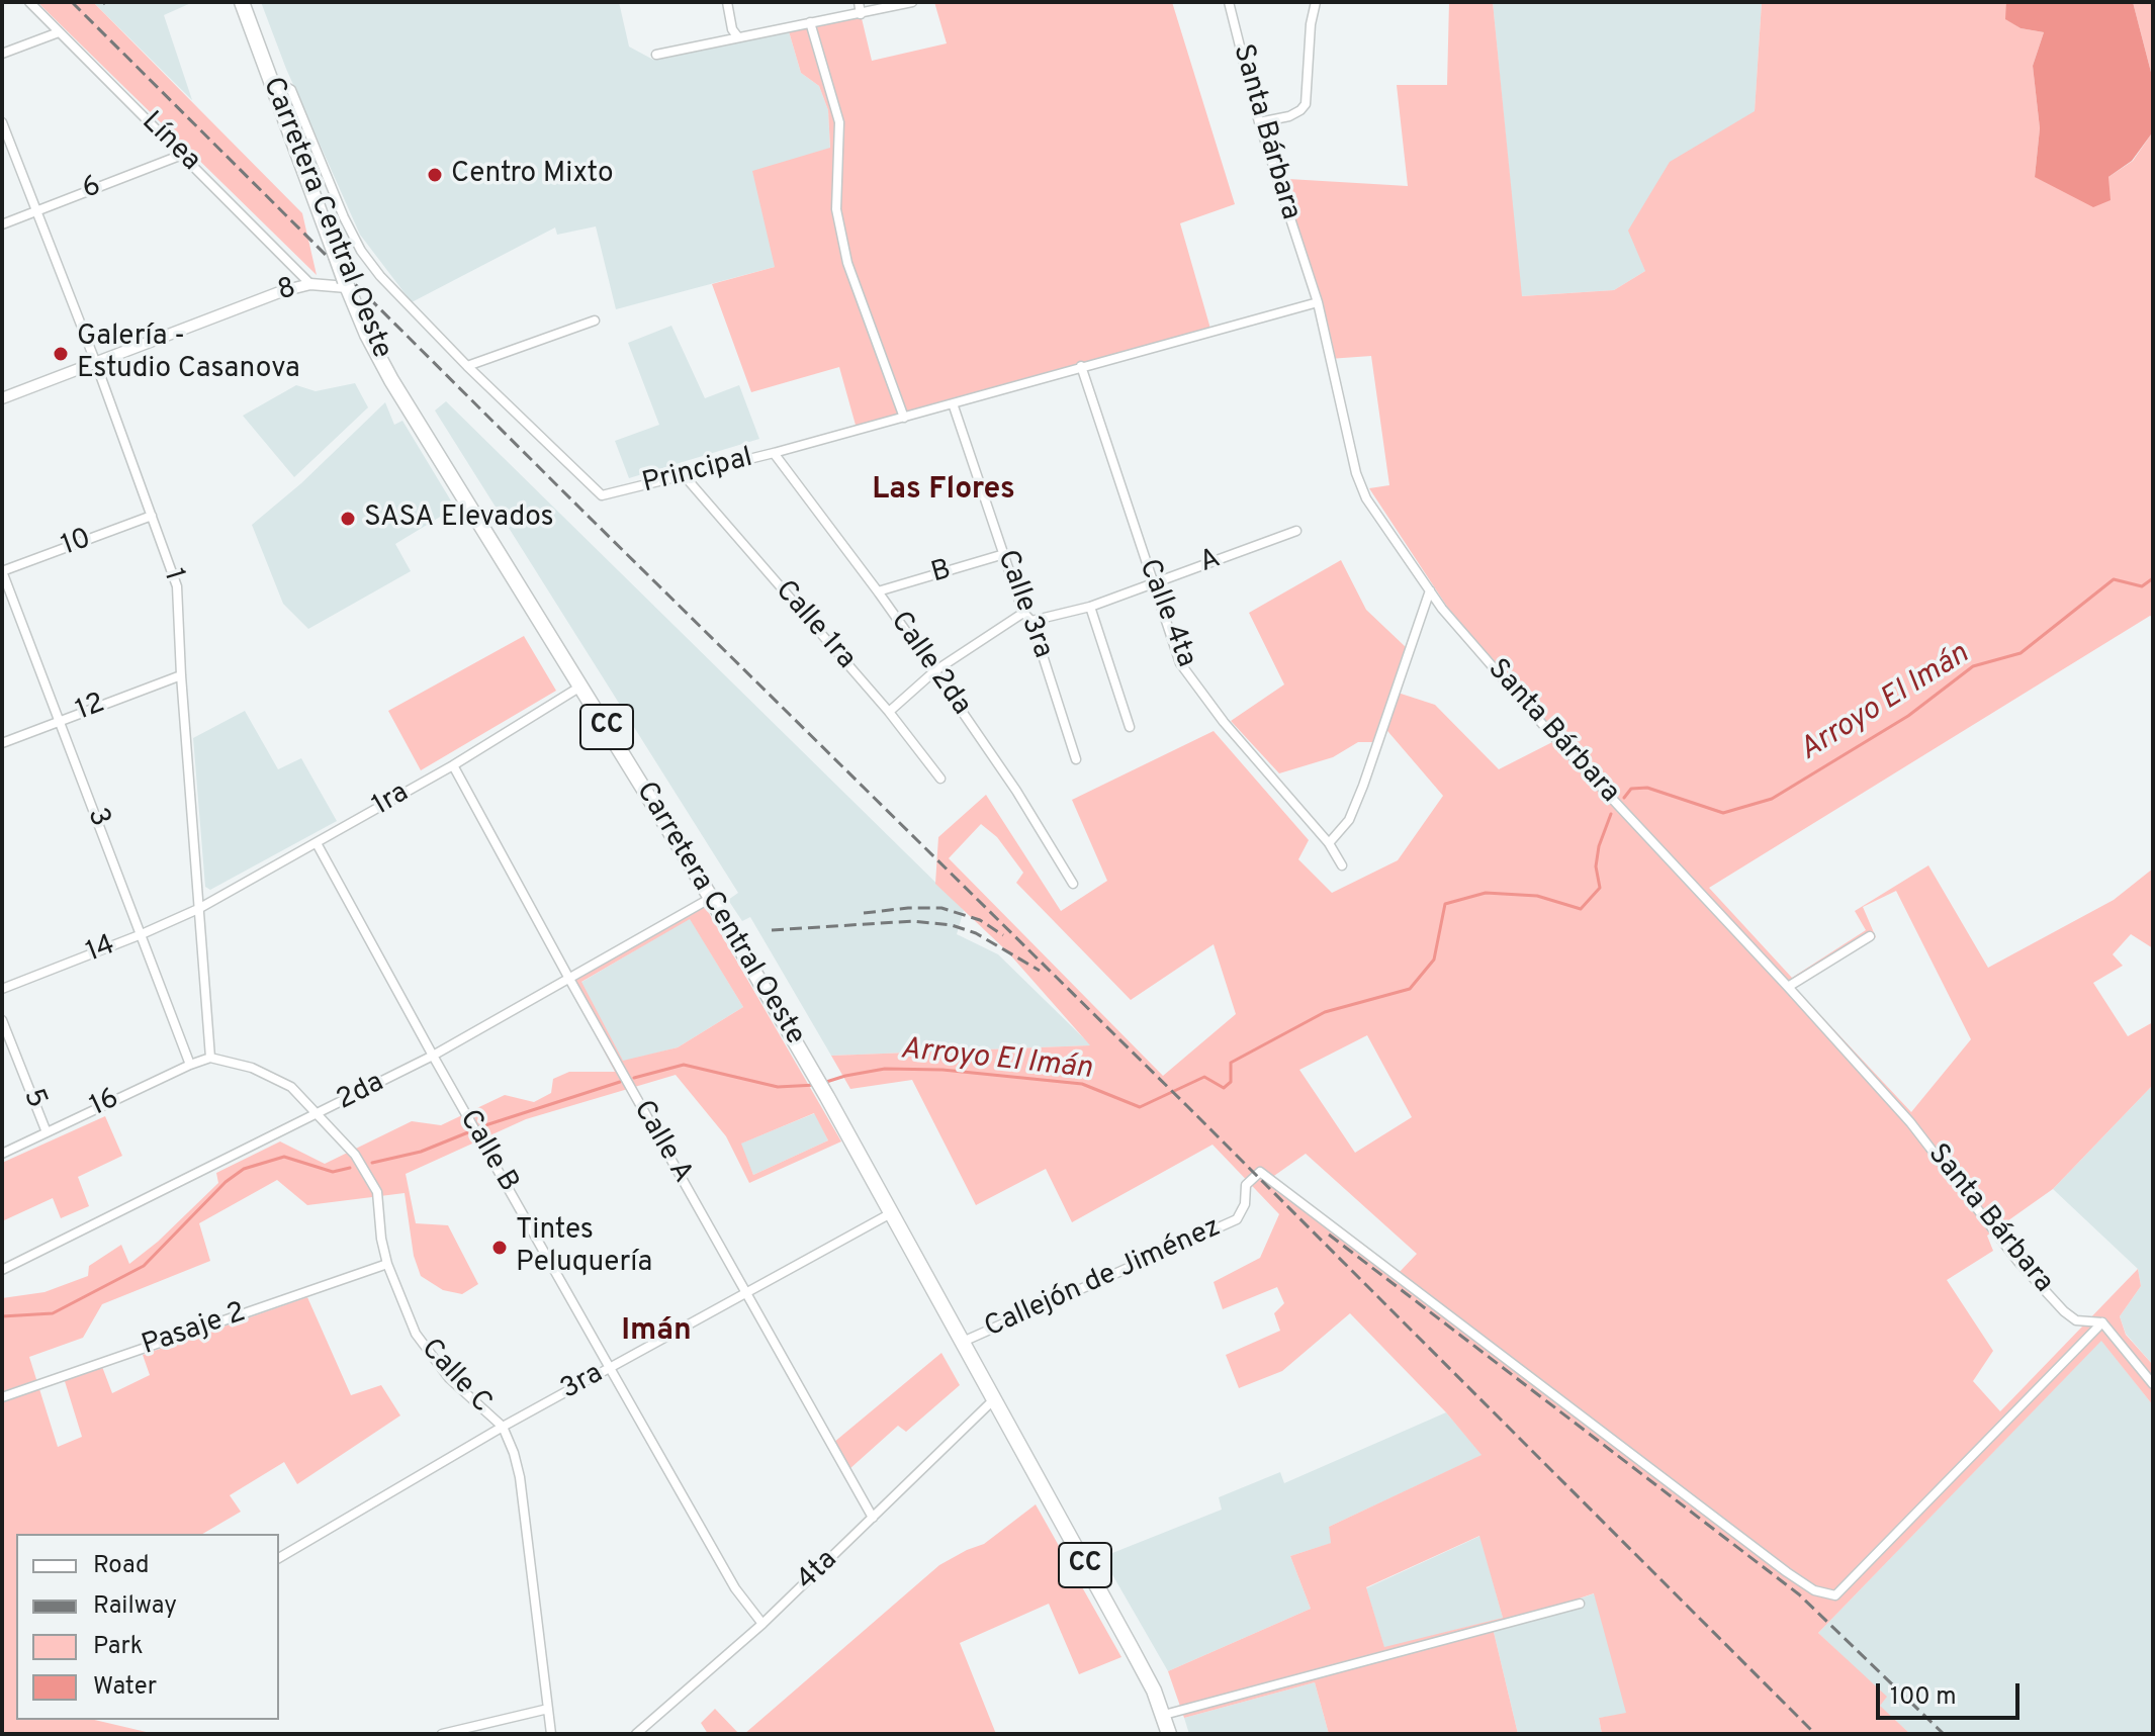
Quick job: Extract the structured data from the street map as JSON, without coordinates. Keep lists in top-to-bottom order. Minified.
{"streets":{"main road":["Carretera Central Oeste","CC"],"street":["Santa Bárbara","Línea","6","8","Principal","10","A","B","1","Calle 3ra","Calle 4ta","Calle 1ra","Calle 2da","12","1ra","3","14","2da","5","16","Calle A","Calle B","Callejón de Jiménez","Pasaje 2","Calle C","3ra","4ta"]},"crossings":[["Santa Bárbara","Principal"],["Santa Bárbara","Callejón de Jiménez"],["Línea","6"],["Línea","8"],["6","1"],["Carretera Central Oeste","8"],["Carretera Central Oeste","Principal"],["Carretera Central Oeste","1ra"],["Carretera Central Oeste","2da"],["Carretera Central Oeste","Callejón de Jiménez"],["Carretera Central Oeste","3ra"],["Carretera Central Oeste","4ta"],["8","1"],["Principal","Calle 3ra"],["Principal","Calle 4ta"],["Principal","Calle 1ra"],["Principal","Calle 2da"],["10","1"],["10","3"],["A","Calle 3ra"],["A","Calle 4ta"],["B","Calle 3ra"],["B","Calle 2da"],["1","12"],["1","1ra"],["1","14"],["1","16"],["1","Calle C"],["12","3"],["1ra","14"],["1ra","Calle A"],["1ra","Calle B"],["3","14"],["3","16"],["2da","Calle A"],["2da","Calle B"],["2da","Calle C"],["5","16"],["16","Calle C"],["Calle A","3ra"],["Calle A","4ta"],["Calle B","3ra"],["Calle B","4ta"],["Pasaje 2","Calle C"],["Calle C","3ra"]],"districts":["Las Flores","Imán"],"water":["Arroyo El Imán"],"places":["Centro Mixto","Galería - Estudio Casanova","SASA Elevados","Tintes Peluquería"],"legend":["Road","Railway","Park","Water"],"scale_bar":"100 m"}
